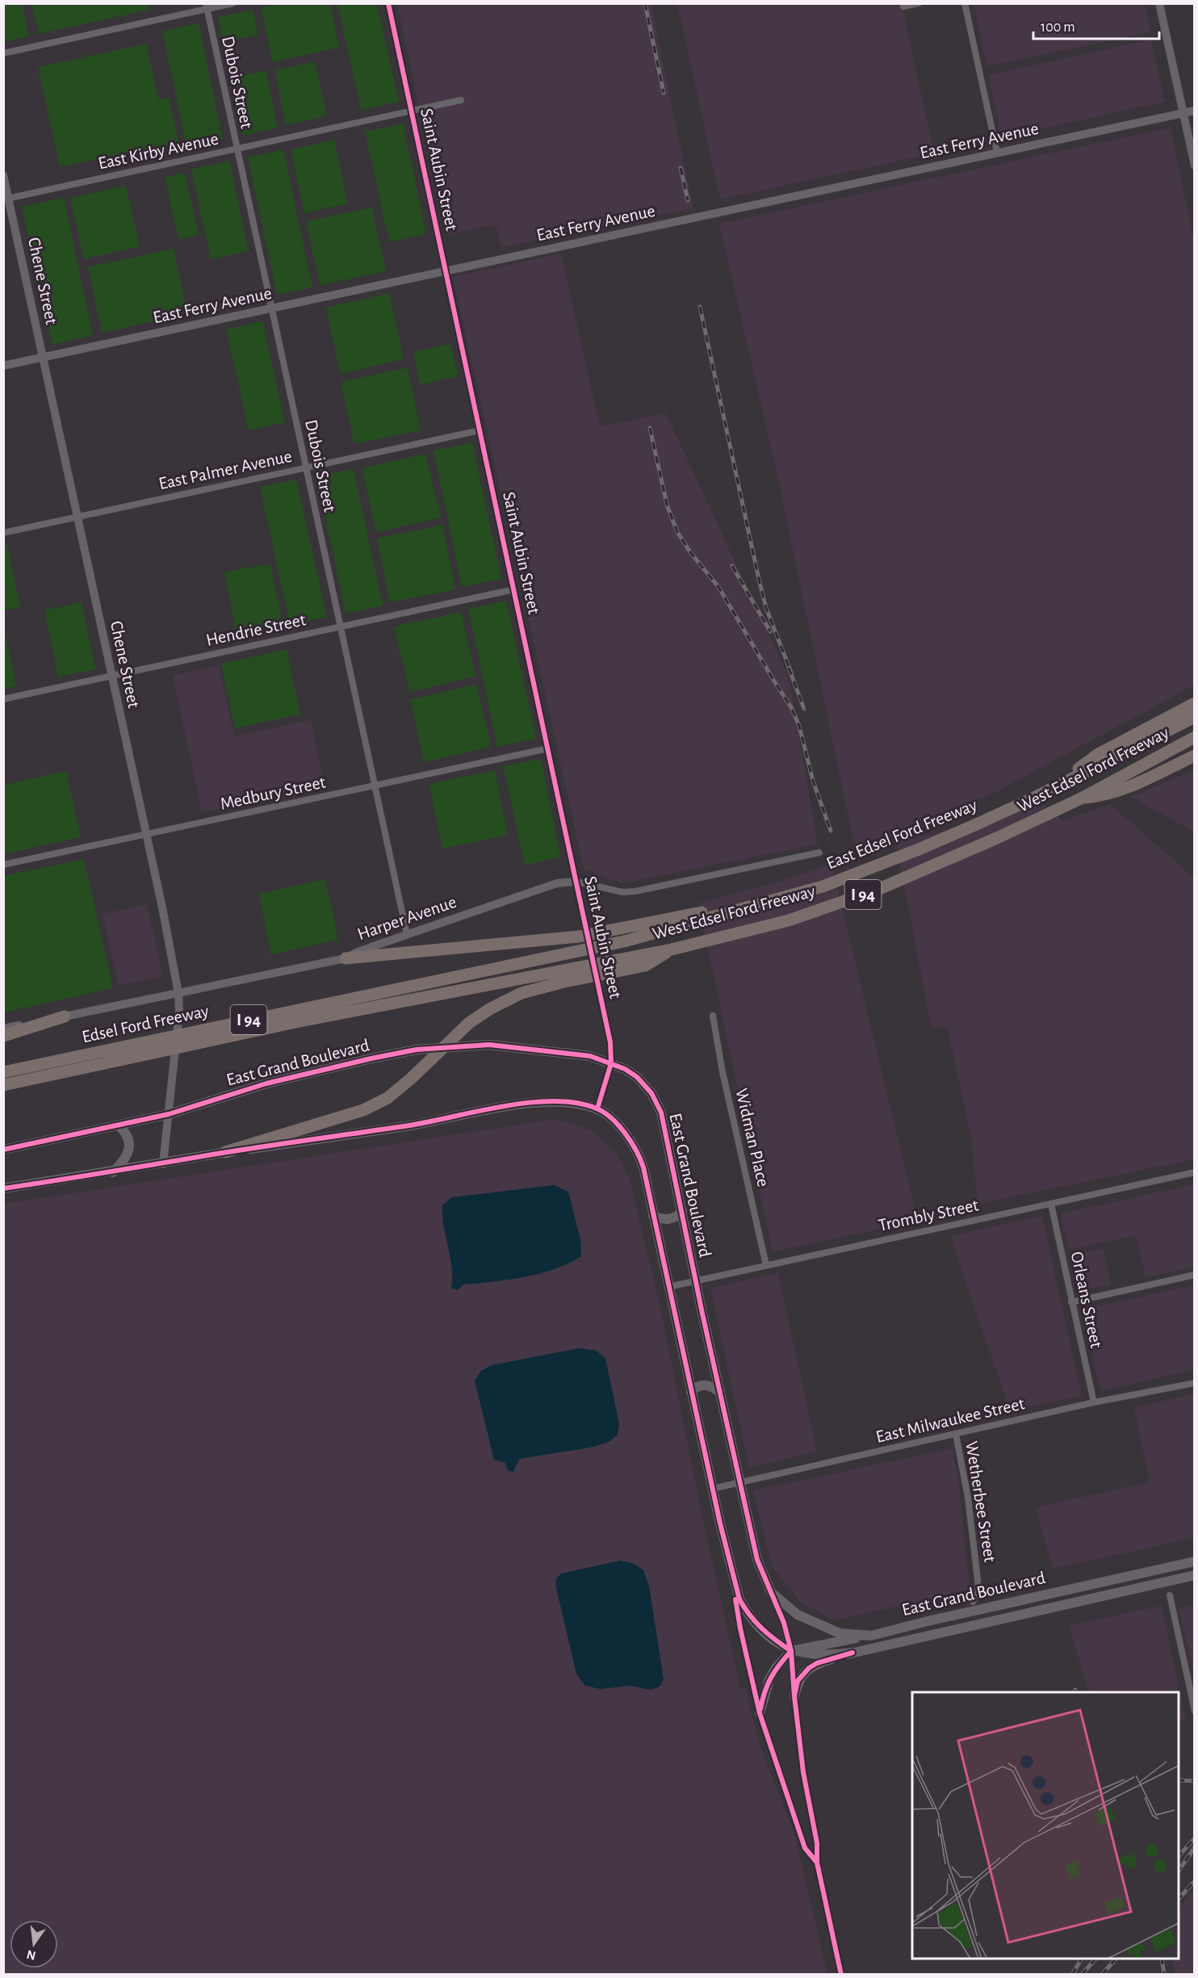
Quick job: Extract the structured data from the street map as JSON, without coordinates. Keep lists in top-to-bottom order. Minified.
{"streets":{"highway":["West Edsel Ford Freeway","East Edsel Ford Freeway","I 94","Edsel Ford Freeway"],"main road":["East Grand Boulevard"],"street":["Dubois Street","East Ferry Avenue","East Kirby Avenue","Saint Aubin Street","Chene Street","East Palmer Avenue","Hendrie Street","Medbury Street","Harper Avenue","Widman Place","Trombly Street","Orleans Street","East Milwaukee Street","Wetherbee Street"]},"crossings":[["Dubois Street","East Ferry Avenue"],["Dubois Street","East Kirby Avenue"],["Dubois Street","East Palmer Avenue"],["Dubois Street","Hendrie Street"],["Dubois Street","Medbury Street"],["Dubois Street","Harper Avenue"],["East Ferry Avenue","Saint Aubin Street"],["East Ferry Avenue","Chene Street"],["East Kirby Avenue","Saint Aubin Street"],["East Kirby Avenue","Chene Street"],["Saint Aubin Street","East Palmer Avenue"],["Saint Aubin Street","Hendrie Street"],["Saint Aubin Street","Medbury Street"],["Saint Aubin Street","Harper Avenue"],["Saint Aubin Street","East Grand Boulevard"],["Chene Street","East Palmer Avenue"],["Chene Street","Hendrie Street"],["Chene Street","Medbury Street"],["Chene Street","Harper Avenue"],["Chene Street","East Grand Boulevard"],["West Edsel Ford Freeway","Edsel Ford Freeway"],["East Edsel Ford Freeway","Edsel Ford Freeway"],["East Grand Boulevard","Trombly Street"],["East Grand Boulevard","East Milwaukee Street"],["Widman Place","Trombly Street"],["Trombly Street","Orleans Street"],["Orleans Street","East Milwaukee Street"],["East Milwaukee Street","Wetherbee Street"]],"scale_bar":"100 m","north":"bottom"}
